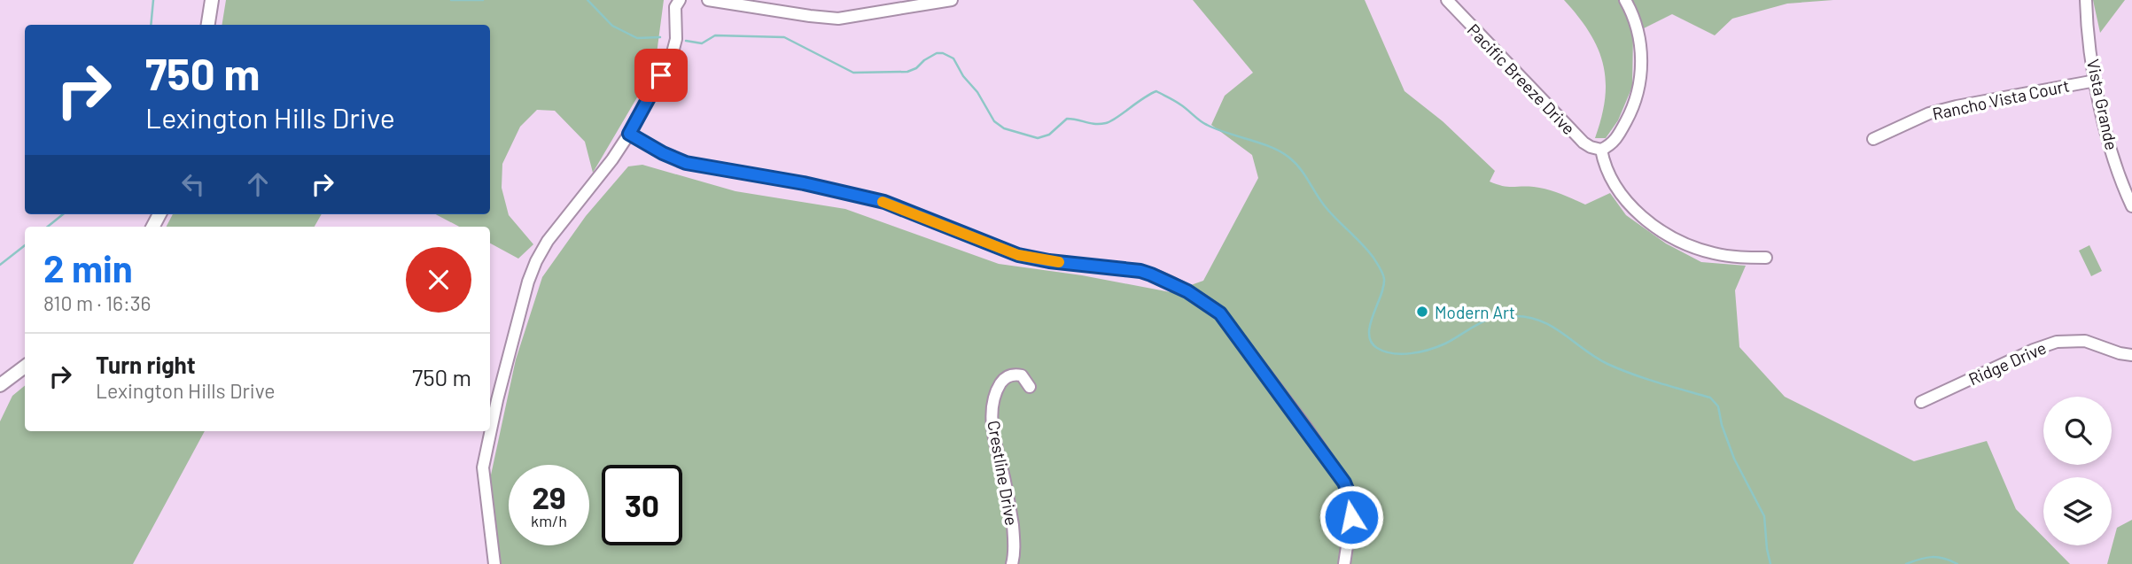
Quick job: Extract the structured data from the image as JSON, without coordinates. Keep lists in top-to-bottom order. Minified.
{"streets":{"street":["Pacific Breeze Drive","Rancho Vista Court","Vista Grande","Ridge Drive","Crestline Drive"]},"crossings":[["Rancho Vista Court","Vista Grande"]],"places":["Modern Art"],"page":{"turn":["750 m","Lexington Hills Drive"],"heading":["2 min","810 m · 16:36"],"list":[{"name":"Turn right","note":"Lexington Hills Drive","value":"750 m"}],"speed":"29 km/h","limit":"30"}}
